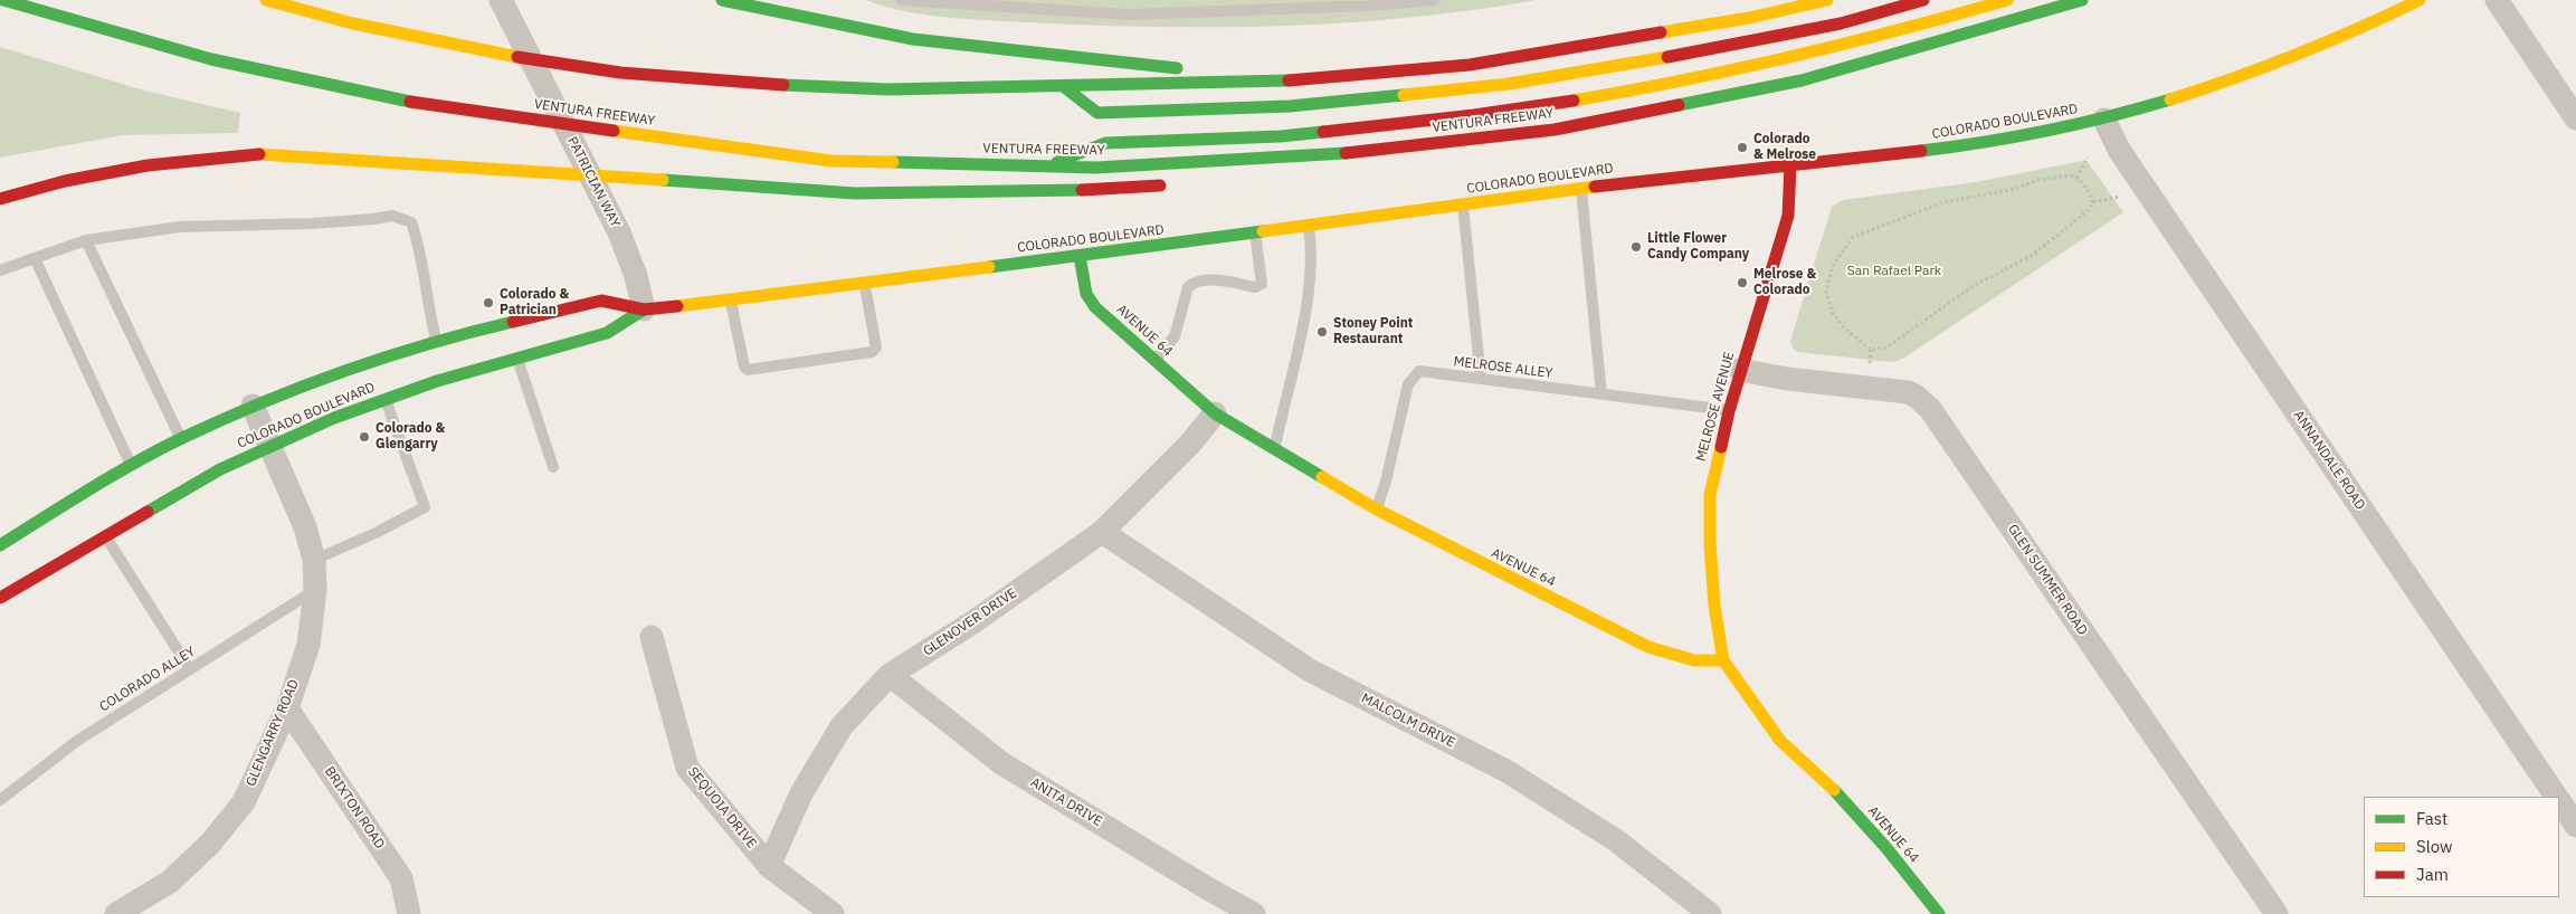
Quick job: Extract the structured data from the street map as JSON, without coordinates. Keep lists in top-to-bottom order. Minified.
{"streets":{"main road":["VENTURA FREEWAY","COLORADO BOULEVARD","AVENUE 64","MELROSE AVENUE"],"street":["PATRICIAN WAY","ANNANDALE ROAD","GLEN SUMMER ROAD","GLENOVER DRIVE","MALCOLM DRIVE","GLENGARRY ROAD","ANITA DRIVE","BRIXTON ROAD","SEQUOIA DRIVE"],"lane":["MELROSE ALLEY","COLORADO ALLEY"]},"crossings":[["COLORADO BOULEVARD","PATRICIAN WAY"],["COLORADO BOULEVARD","AVENUE 64"],["COLORADO BOULEVARD","MELROSE AVENUE"],["COLORADO BOULEVARD","ANNANDALE ROAD"],["COLORADO BOULEVARD","GLENGARRY ROAD"],["AVENUE 64","MELROSE ALLEY"],["AVENUE 64","MELROSE AVENUE"],["AVENUE 64","GLENOVER DRIVE"],["MELROSE ALLEY","MELROSE AVENUE"],["MELROSE AVENUE","GLEN SUMMER ROAD"],["GLENOVER DRIVE","MALCOLM DRIVE"],["GLENOVER DRIVE","ANITA DRIVE"],["GLENOVER DRIVE","SEQUOIA DRIVE"],["COLORADO ALLEY","GLENGARRY ROAD"],["GLENGARRY ROAD","BRIXTON ROAD"]],"parks":["San Rafael Park"],"places":["Colorado & Melrose","Little Flower Candy Company","Melrose & Colorado","Colorado & Patrician","Stoney Point Restaurant","Colorado & Glengarry"],"legend":["Fast","Slow","Jam"]}
